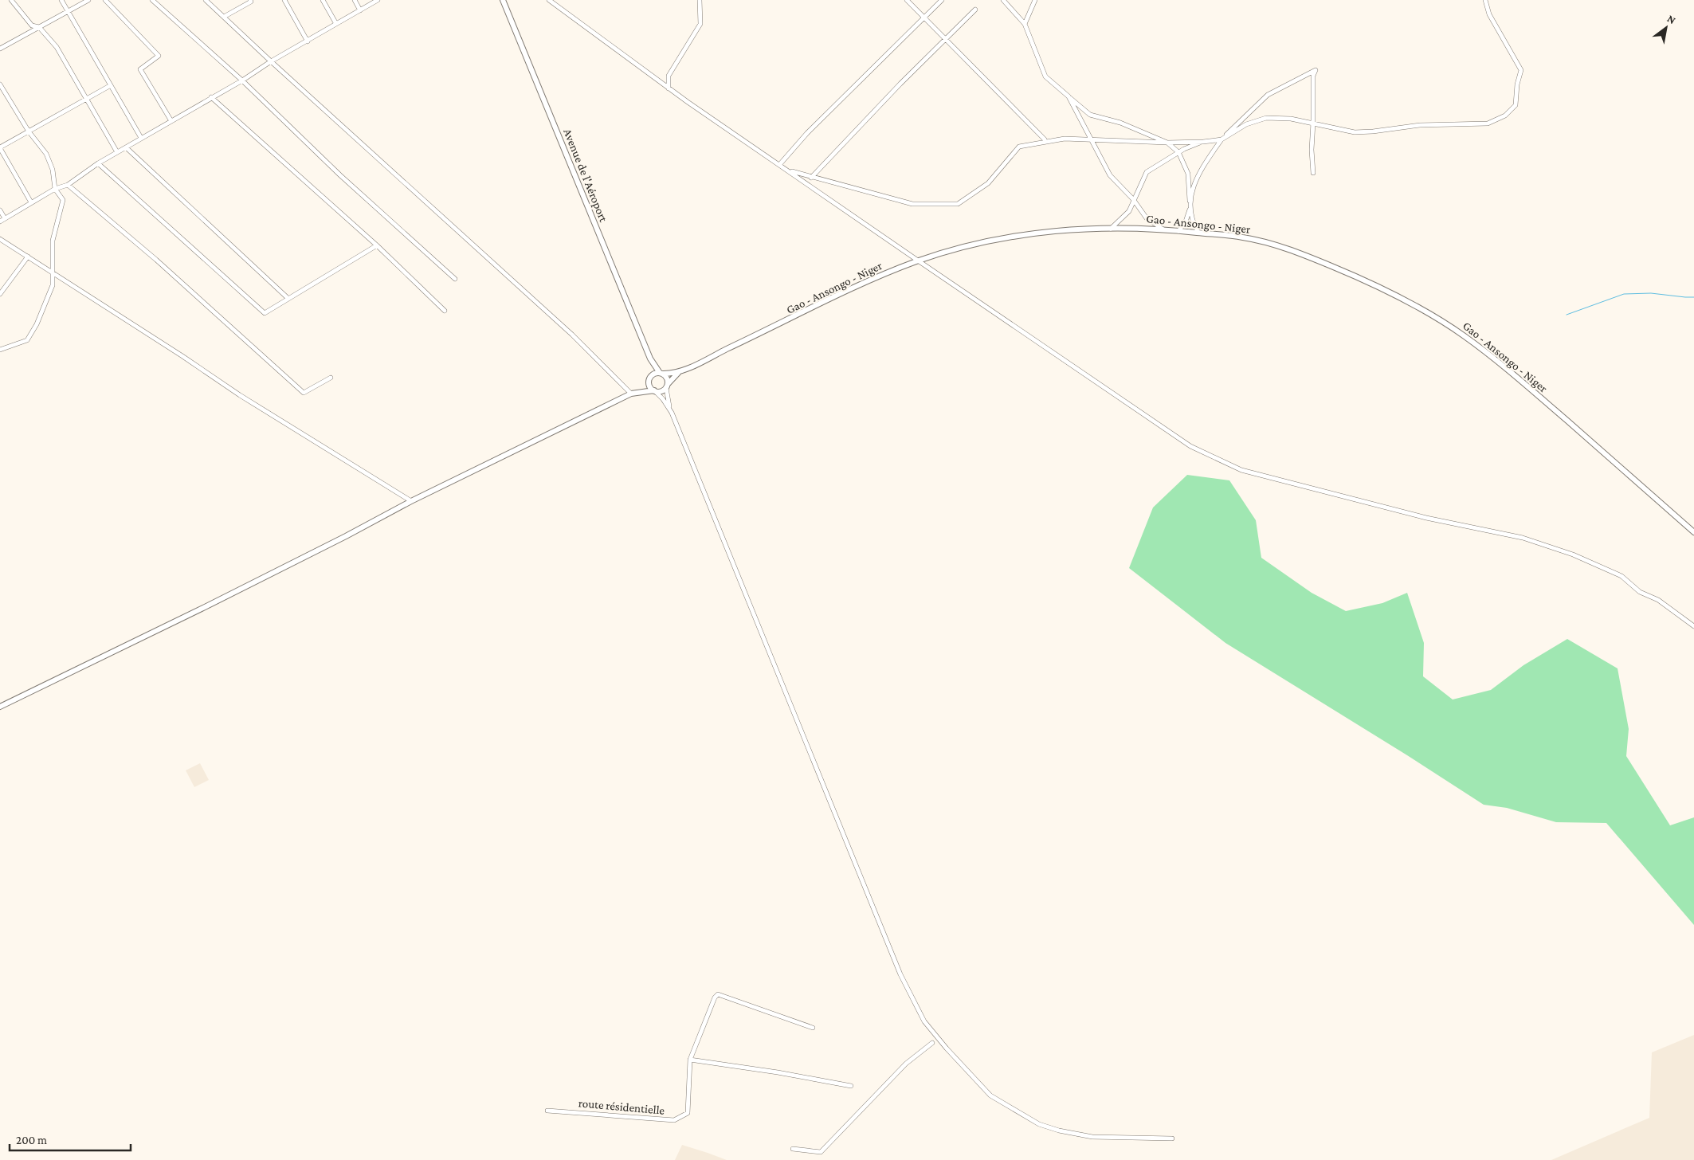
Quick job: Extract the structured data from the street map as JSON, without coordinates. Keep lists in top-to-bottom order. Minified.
{"streets":{"main road":["Avenue de l'Aéroport","Gao - Ansongo - Niger"],"street":["route résidentielle"]},"scale_bar":"200 m","north":"top right"}
